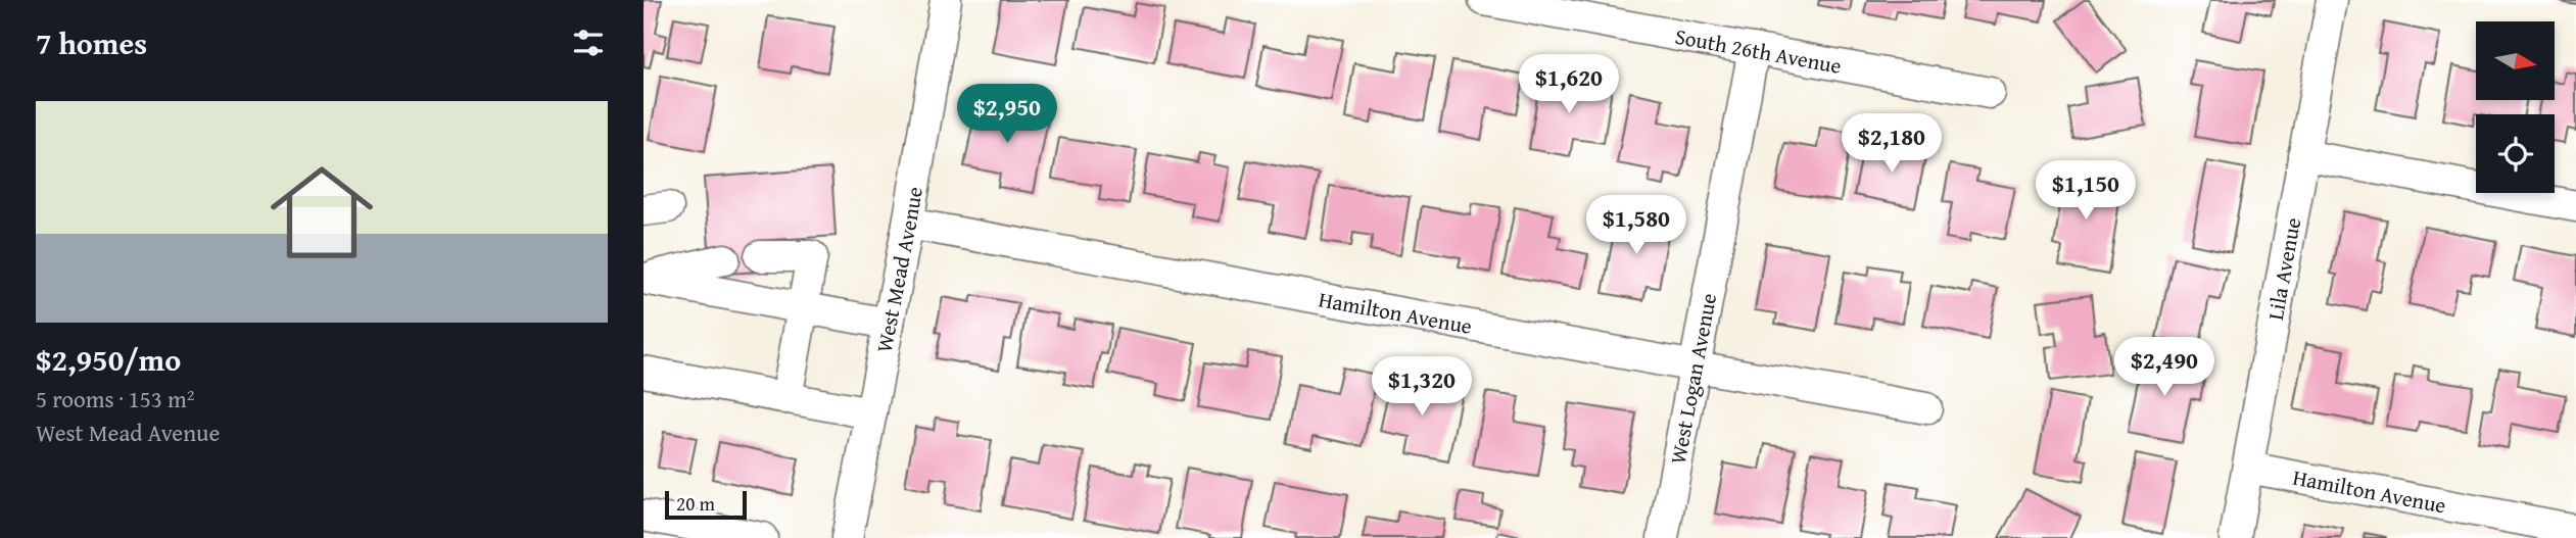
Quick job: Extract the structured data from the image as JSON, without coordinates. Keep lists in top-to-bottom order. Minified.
{"streets":{"street":["South 26th Avenue","Lila Avenue","West Mead Avenue","Hamilton Avenue","West Logan Avenue"]},"crossings":[["South 26th Avenue","West Logan Avenue"],["Lila Avenue","Hamilton Avenue"],["West Mead Avenue","Hamilton Avenue"],["Hamilton Avenue","West Logan Avenue"]],"scale_bar":"20 m","north":"right","page":{"heading":"7 homes","price":["$1,620","$2,950","$2,180","$1,150","$1,580","$2,490","$1,320"],"list":[{"name":"$2,950/mo","note":"5 rooms · 153 m² · West Mead Avenue"}],"scale":"20 m"}}
